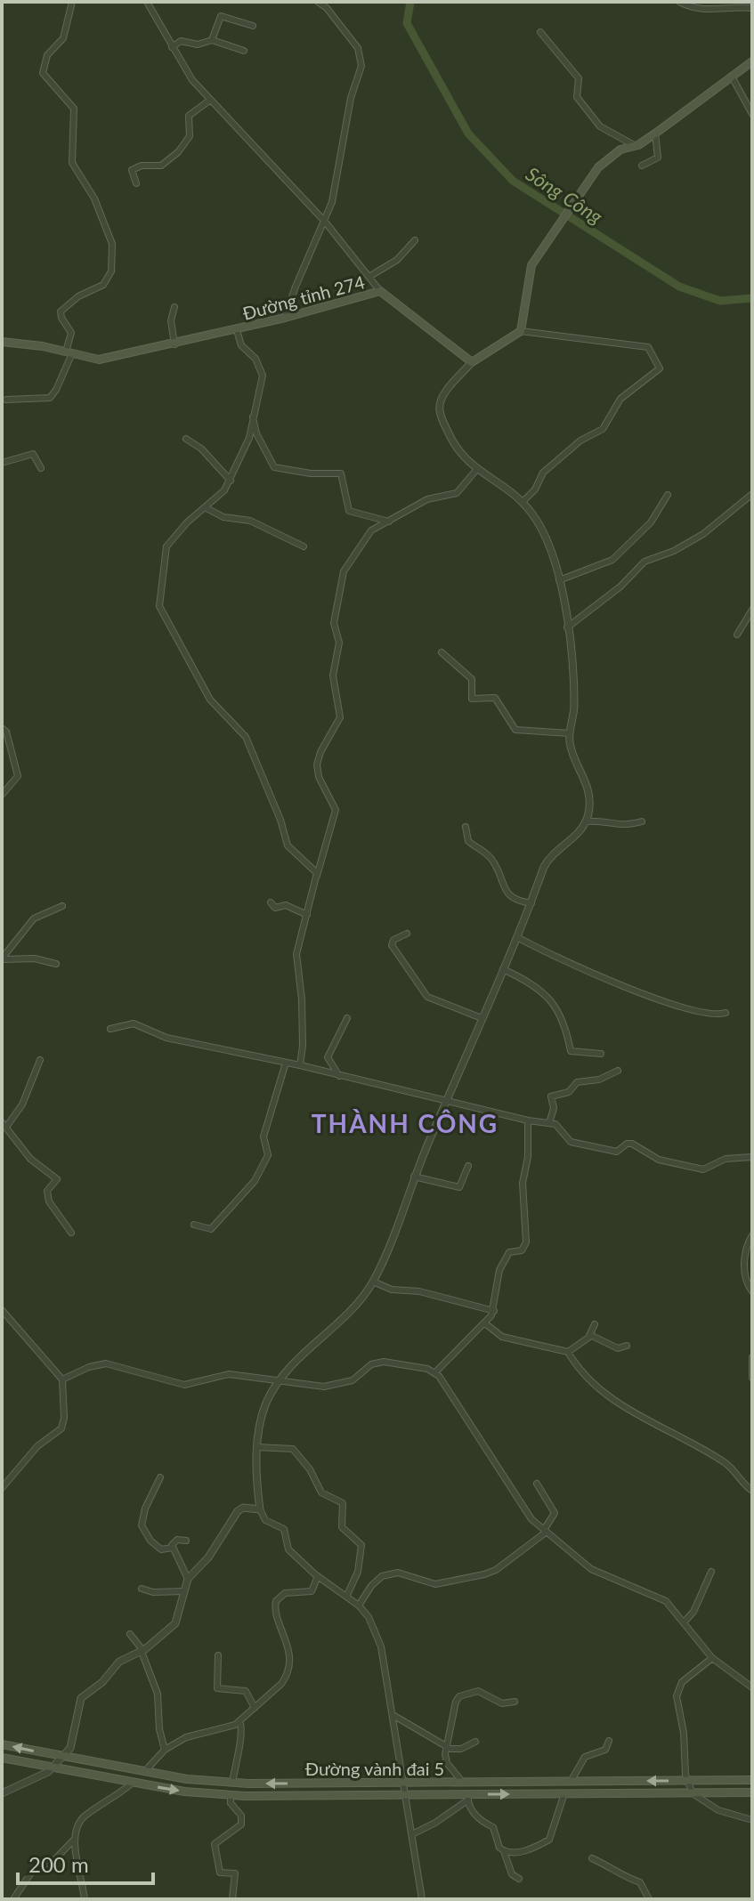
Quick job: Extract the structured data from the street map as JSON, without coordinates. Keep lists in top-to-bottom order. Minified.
{"streets":{"main road":["Đường tỉnh 274","Đường vành đai 5"]},"districts":["THÀNH CÔNG"],"water":["Sông Công"],"scale_bar":"200 m"}
